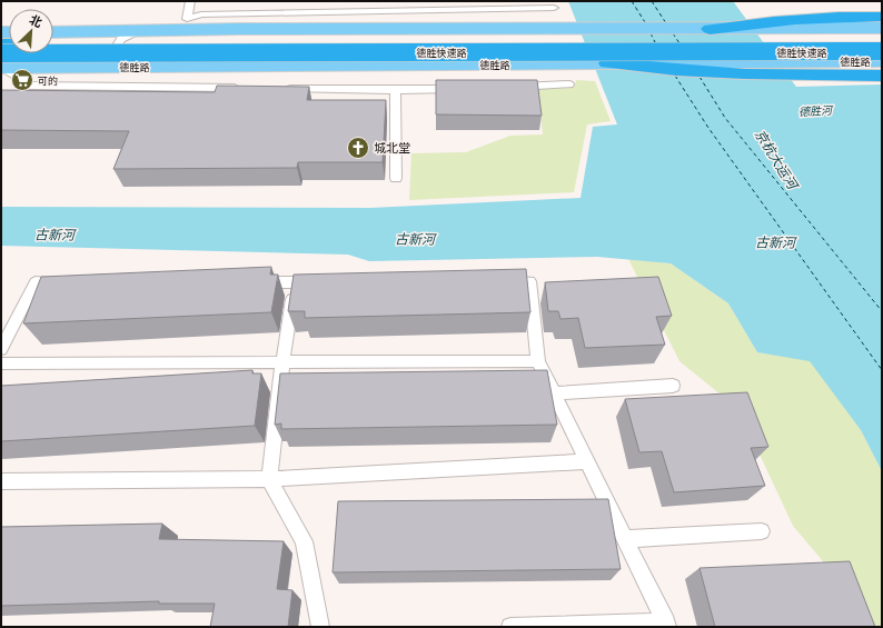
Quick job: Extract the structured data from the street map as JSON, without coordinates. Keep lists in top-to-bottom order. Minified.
{"streets":{"highway":["德胜快速路"],"main road":["德胜路"]},"crossings":[["德胜快速路","德胜路"]],"water":["德胜河","京杭大运河","古新河"],"places":{"supermarket":["可的"],"church":["城北堂"]},"north":"top right"}
